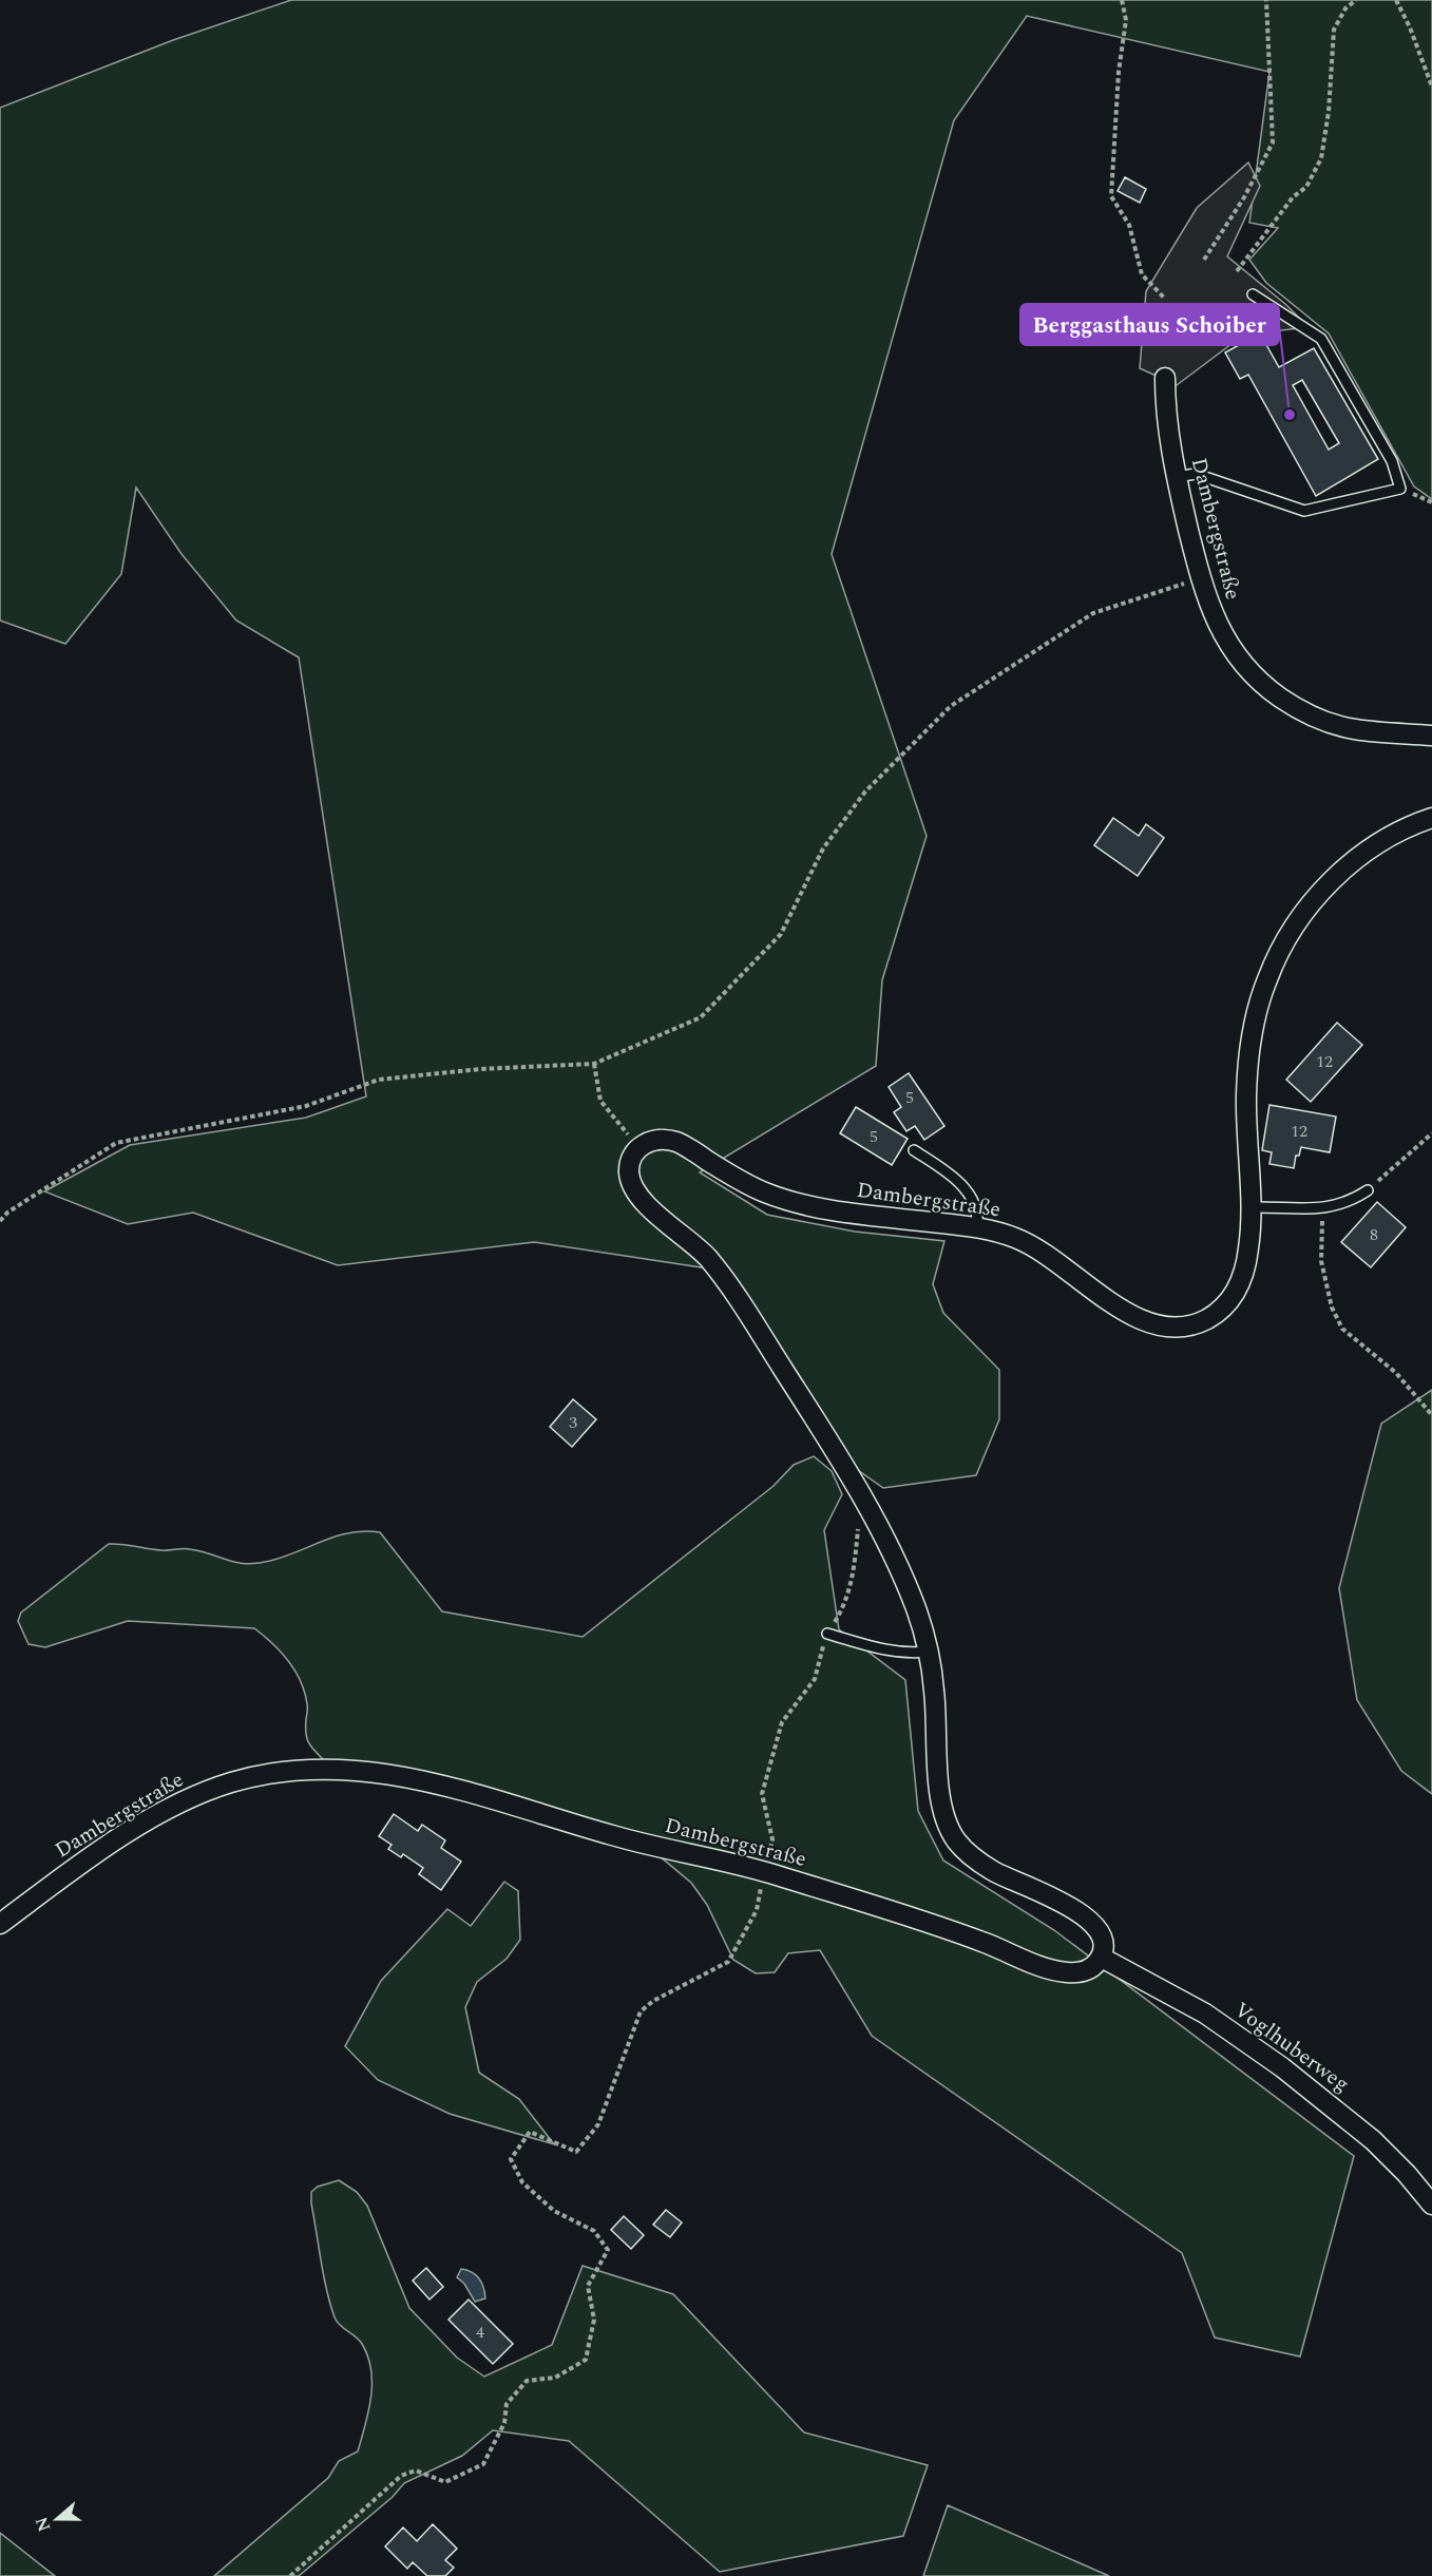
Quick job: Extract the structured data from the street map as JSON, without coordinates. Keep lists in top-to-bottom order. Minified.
{"streets":{"street":["Dambergstraße","Voglhuberweg"]},"crossings":[["Dambergstraße","Voglhuberweg"]],"places":["Berggasthaus Schoiber"],"house_numbers":["12","5","12","5","8","3","4"],"north":"left"}
